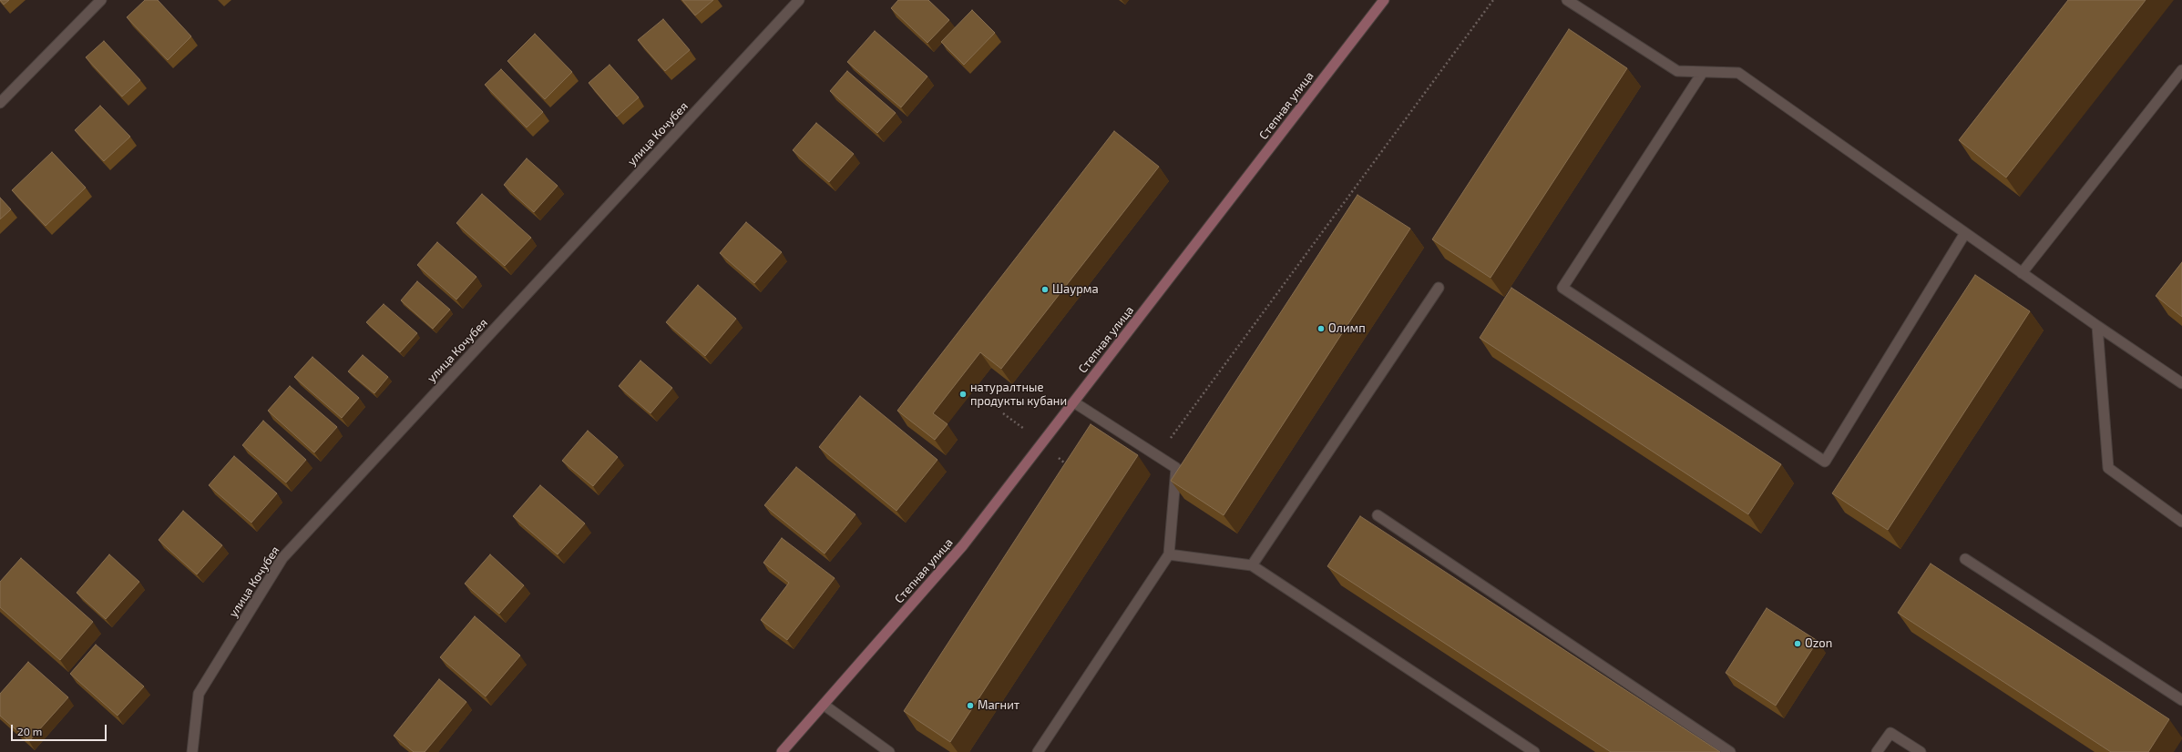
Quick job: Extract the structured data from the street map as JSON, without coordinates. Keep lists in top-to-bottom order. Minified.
{"streets":{"main road":["Степная улица"],"street":["улица Кочубея"]},"places":["Шаурма","Олимп","натуралтные продукты кубани","Ozon","Магнит"],"scale_bar":"20 m"}
